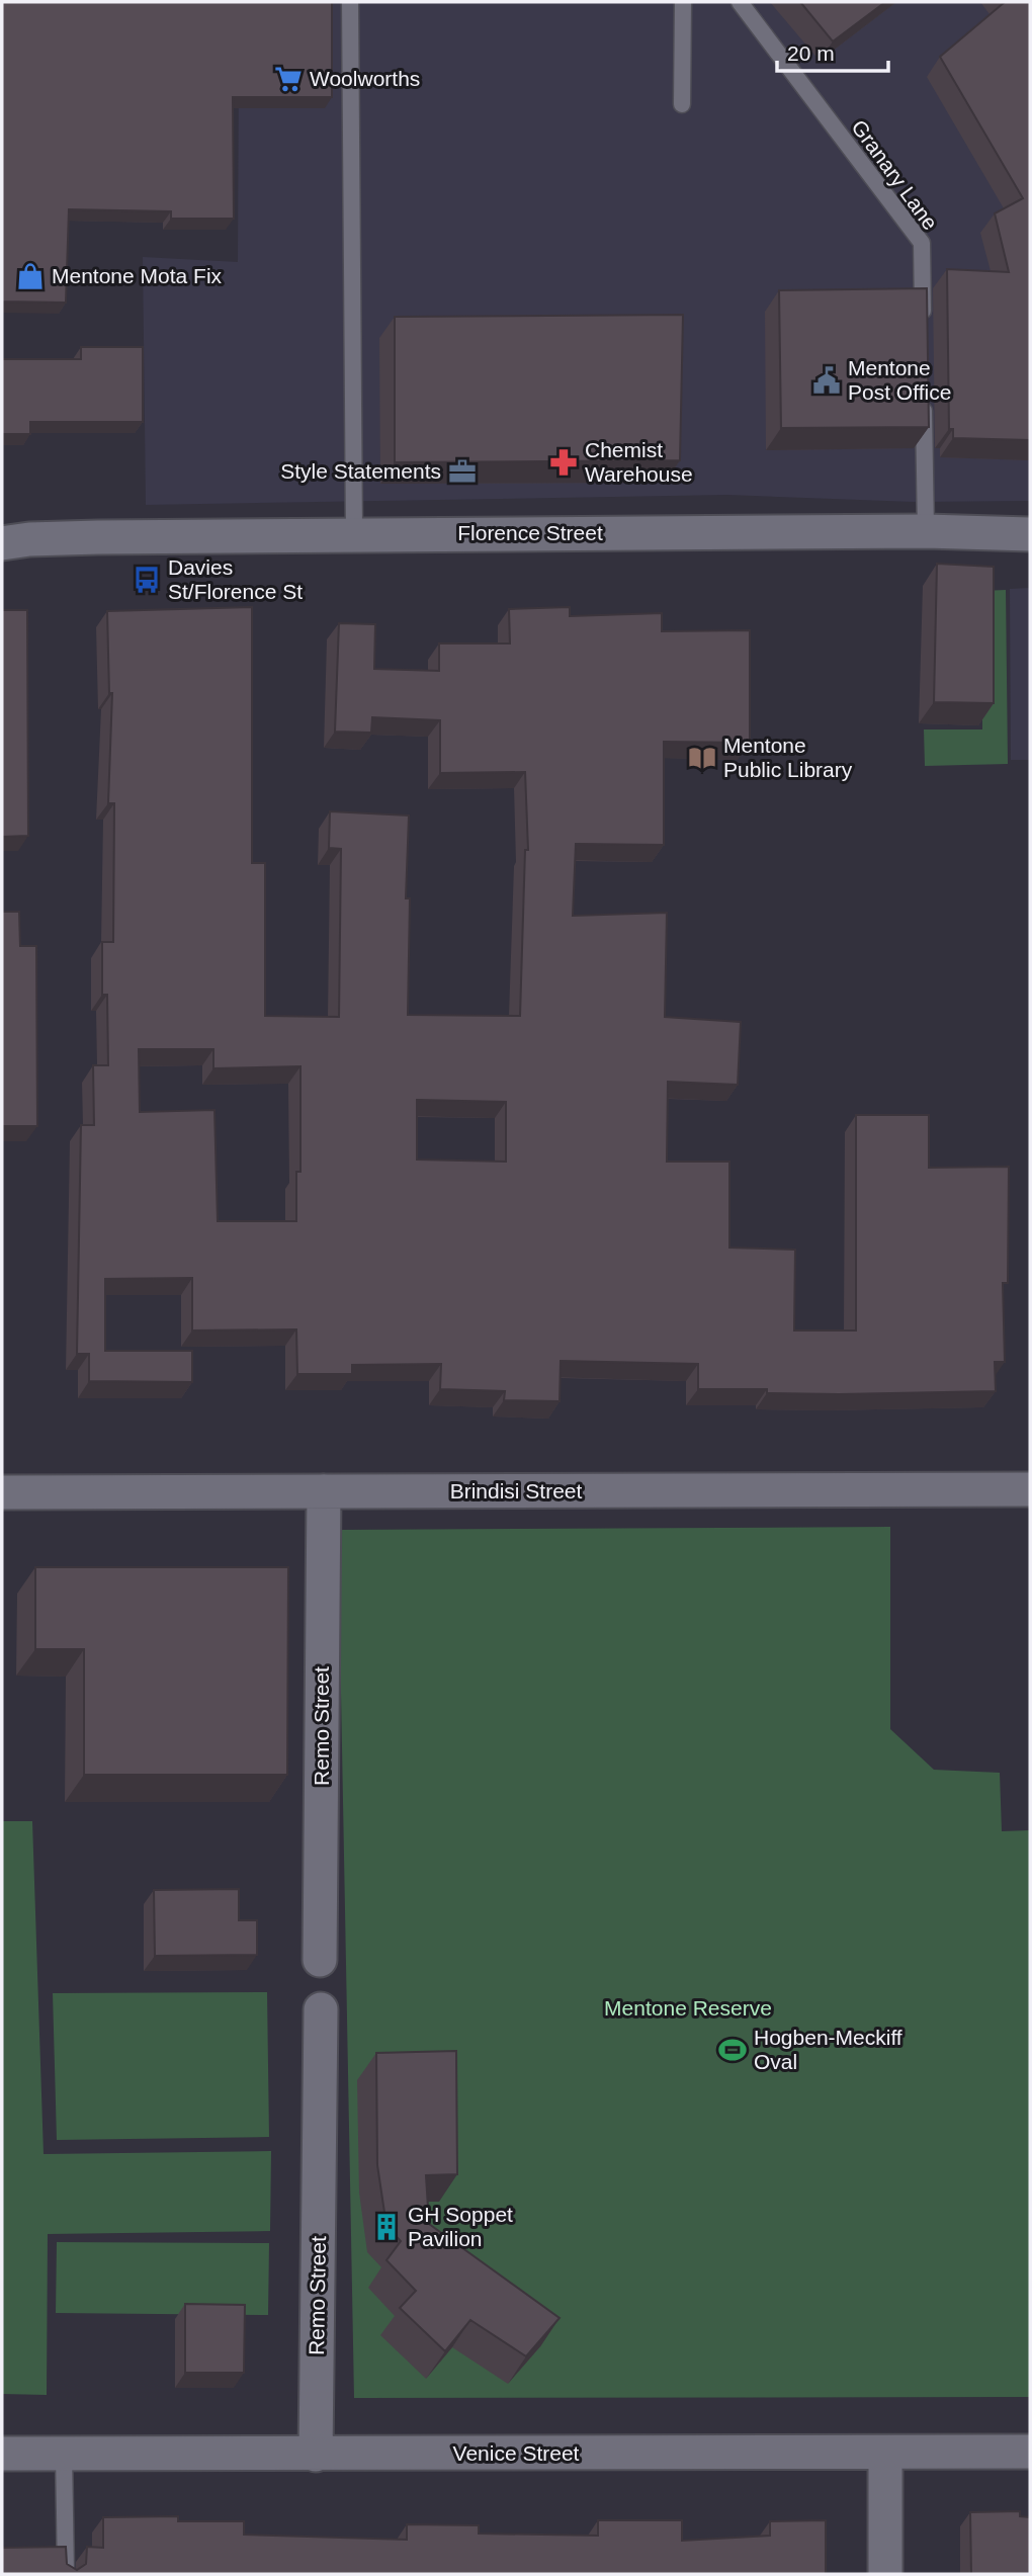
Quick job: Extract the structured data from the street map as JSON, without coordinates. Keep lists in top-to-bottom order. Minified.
{"streets":{"street":["Florence Street","Brindisi Street","Remo Street","Venice Street"],"lane":["Granary Lane"]},"crossings":[["Brindisi Street","Remo Street"],["Remo Street","Venice Street"]],"parks":["Mentone Reserve"],"places":{"supermarket":["Woolworths"],"shop":["Mentone Mota Fix"],"public building":["Mentone Post Office"],"pharmacy":["Chemist Warehouse"],"office":["Style Statements"],"bus stop":["Davies St/Florence St"],"library":["Mentone Public Library"],"sports":["Hogben-Meckiff Oval"],"building":["GH Soppet Pavilion"]},"scale_bar":"20 m"}
